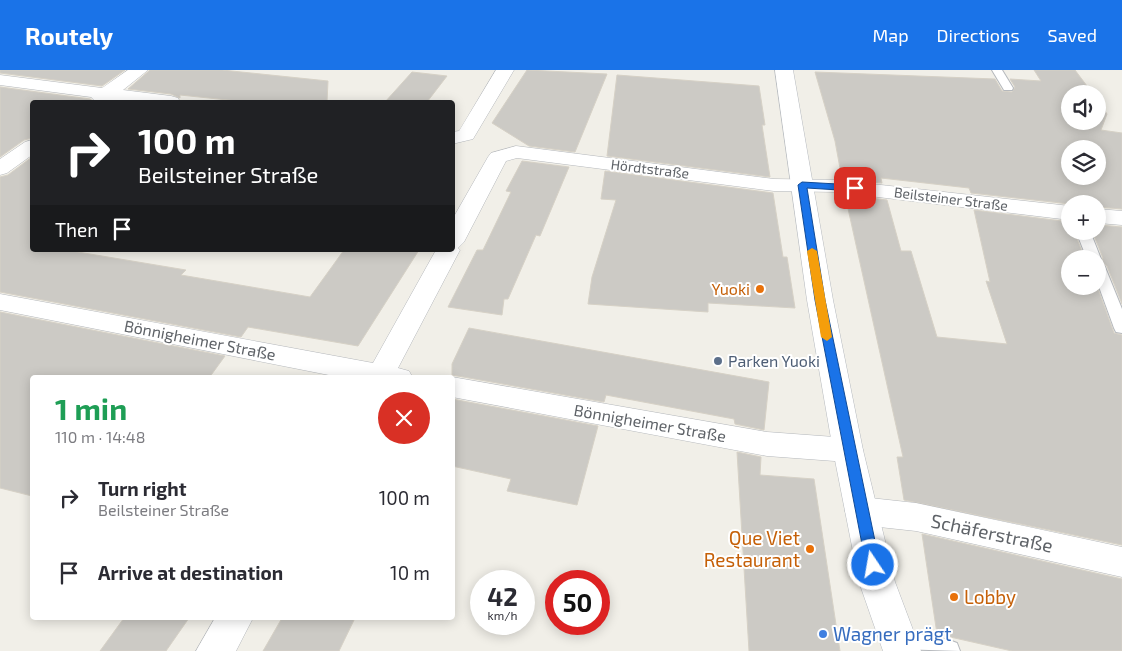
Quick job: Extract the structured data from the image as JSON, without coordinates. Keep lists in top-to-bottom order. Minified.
{"streets":{"street":["Hördtstraße","Beilsteiner Straße","Bönnigheimer Straße","Schäferstraße"]},"crossings":[["Hördtstraße","Beilsteiner Straße"]],"places":["Yuoki","Parken Yuoki","Que Viet Restaurant","Lobby","Wagner prägt"],"page":{"header":"Routely","nav":["Map","Directions","Saved"],"map_buttons":["+","−"],"turn":["100 m","Beilsteiner Straße"],"then":"Then","heading":["1 min","110 m · 14:48"],"list":[{"name":"Turn right","note":"Beilsteiner Straße","value":"100 m"},{"name":"Arrive at destination","value":"10 m"}],"speed":"42 km/h","limit":"50"}}
